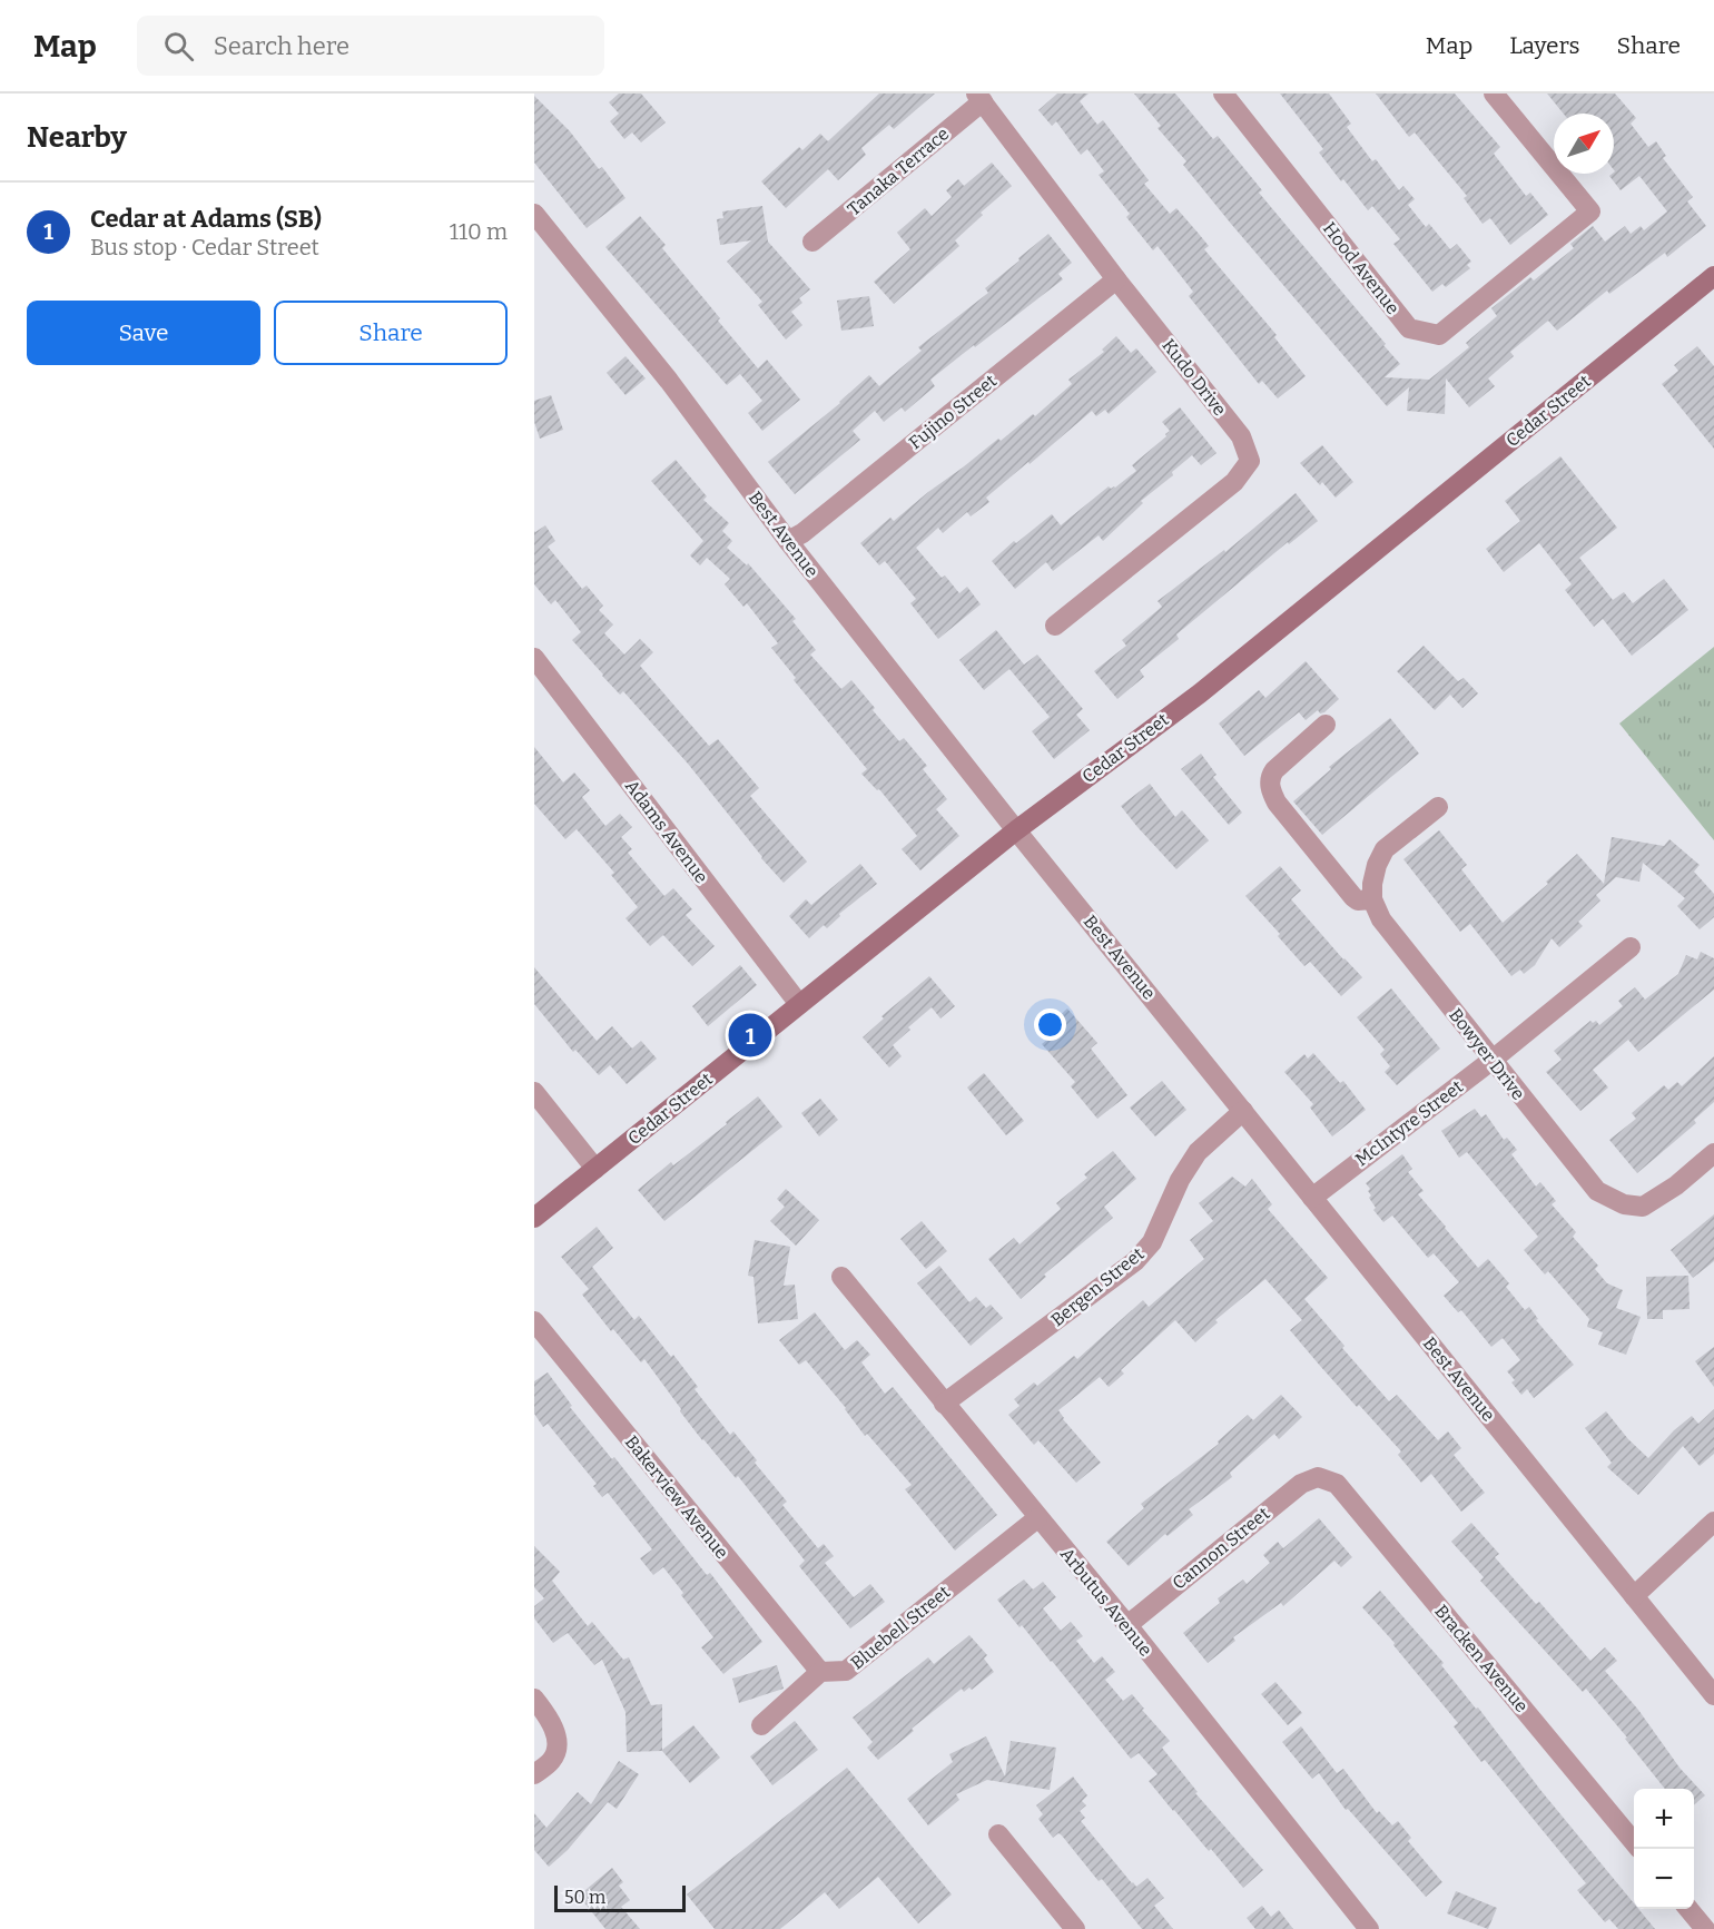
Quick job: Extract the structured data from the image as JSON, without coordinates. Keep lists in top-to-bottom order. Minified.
{"streets":{"main road":["Cedar Street"],"street":["Tanaka Terrace","Hood Avenue","Kudo Drive","Fujino Street","Best Avenue","Adams Avenue","Bowyer Drive","McIntyre Street","Bergen Street","Bakerview Avenue","Cannon Street","Arbutus Avenue","Bluebell Street","Bracken Avenue"]},"crossings":[["Tanaka Terrace","Kudo Drive"],["Kudo Drive","Fujino Street"],["Cedar Street","Best Avenue"],["Cedar Street","Adams Avenue"],["Fujino Street","Best Avenue"],["Best Avenue","McIntyre Street"],["Best Avenue","Bergen Street"],["Bowyer Drive","McIntyre Street"],["Bergen Street","Arbutus Avenue"],["Bakerview Avenue","Bluebell Street"],["Cannon Street","Arbutus Avenue"],["Cannon Street","Bracken Avenue"],["Arbutus Avenue","Bluebell Street"]],"scale_bar":"50 m","north":"top right","page":{"header":"Map","search":"Search here","nav":["Map","Layers","Share"],"heading":"Nearby","list":[{"mark":"1","name":"Cedar at Adams (SB)","note":"Bus stop · Cedar Street","value":"110 m"}],"buttons":["Save","Share"],"pins":"1","map_buttons":["+","−"],"scale":"50 m"}}
